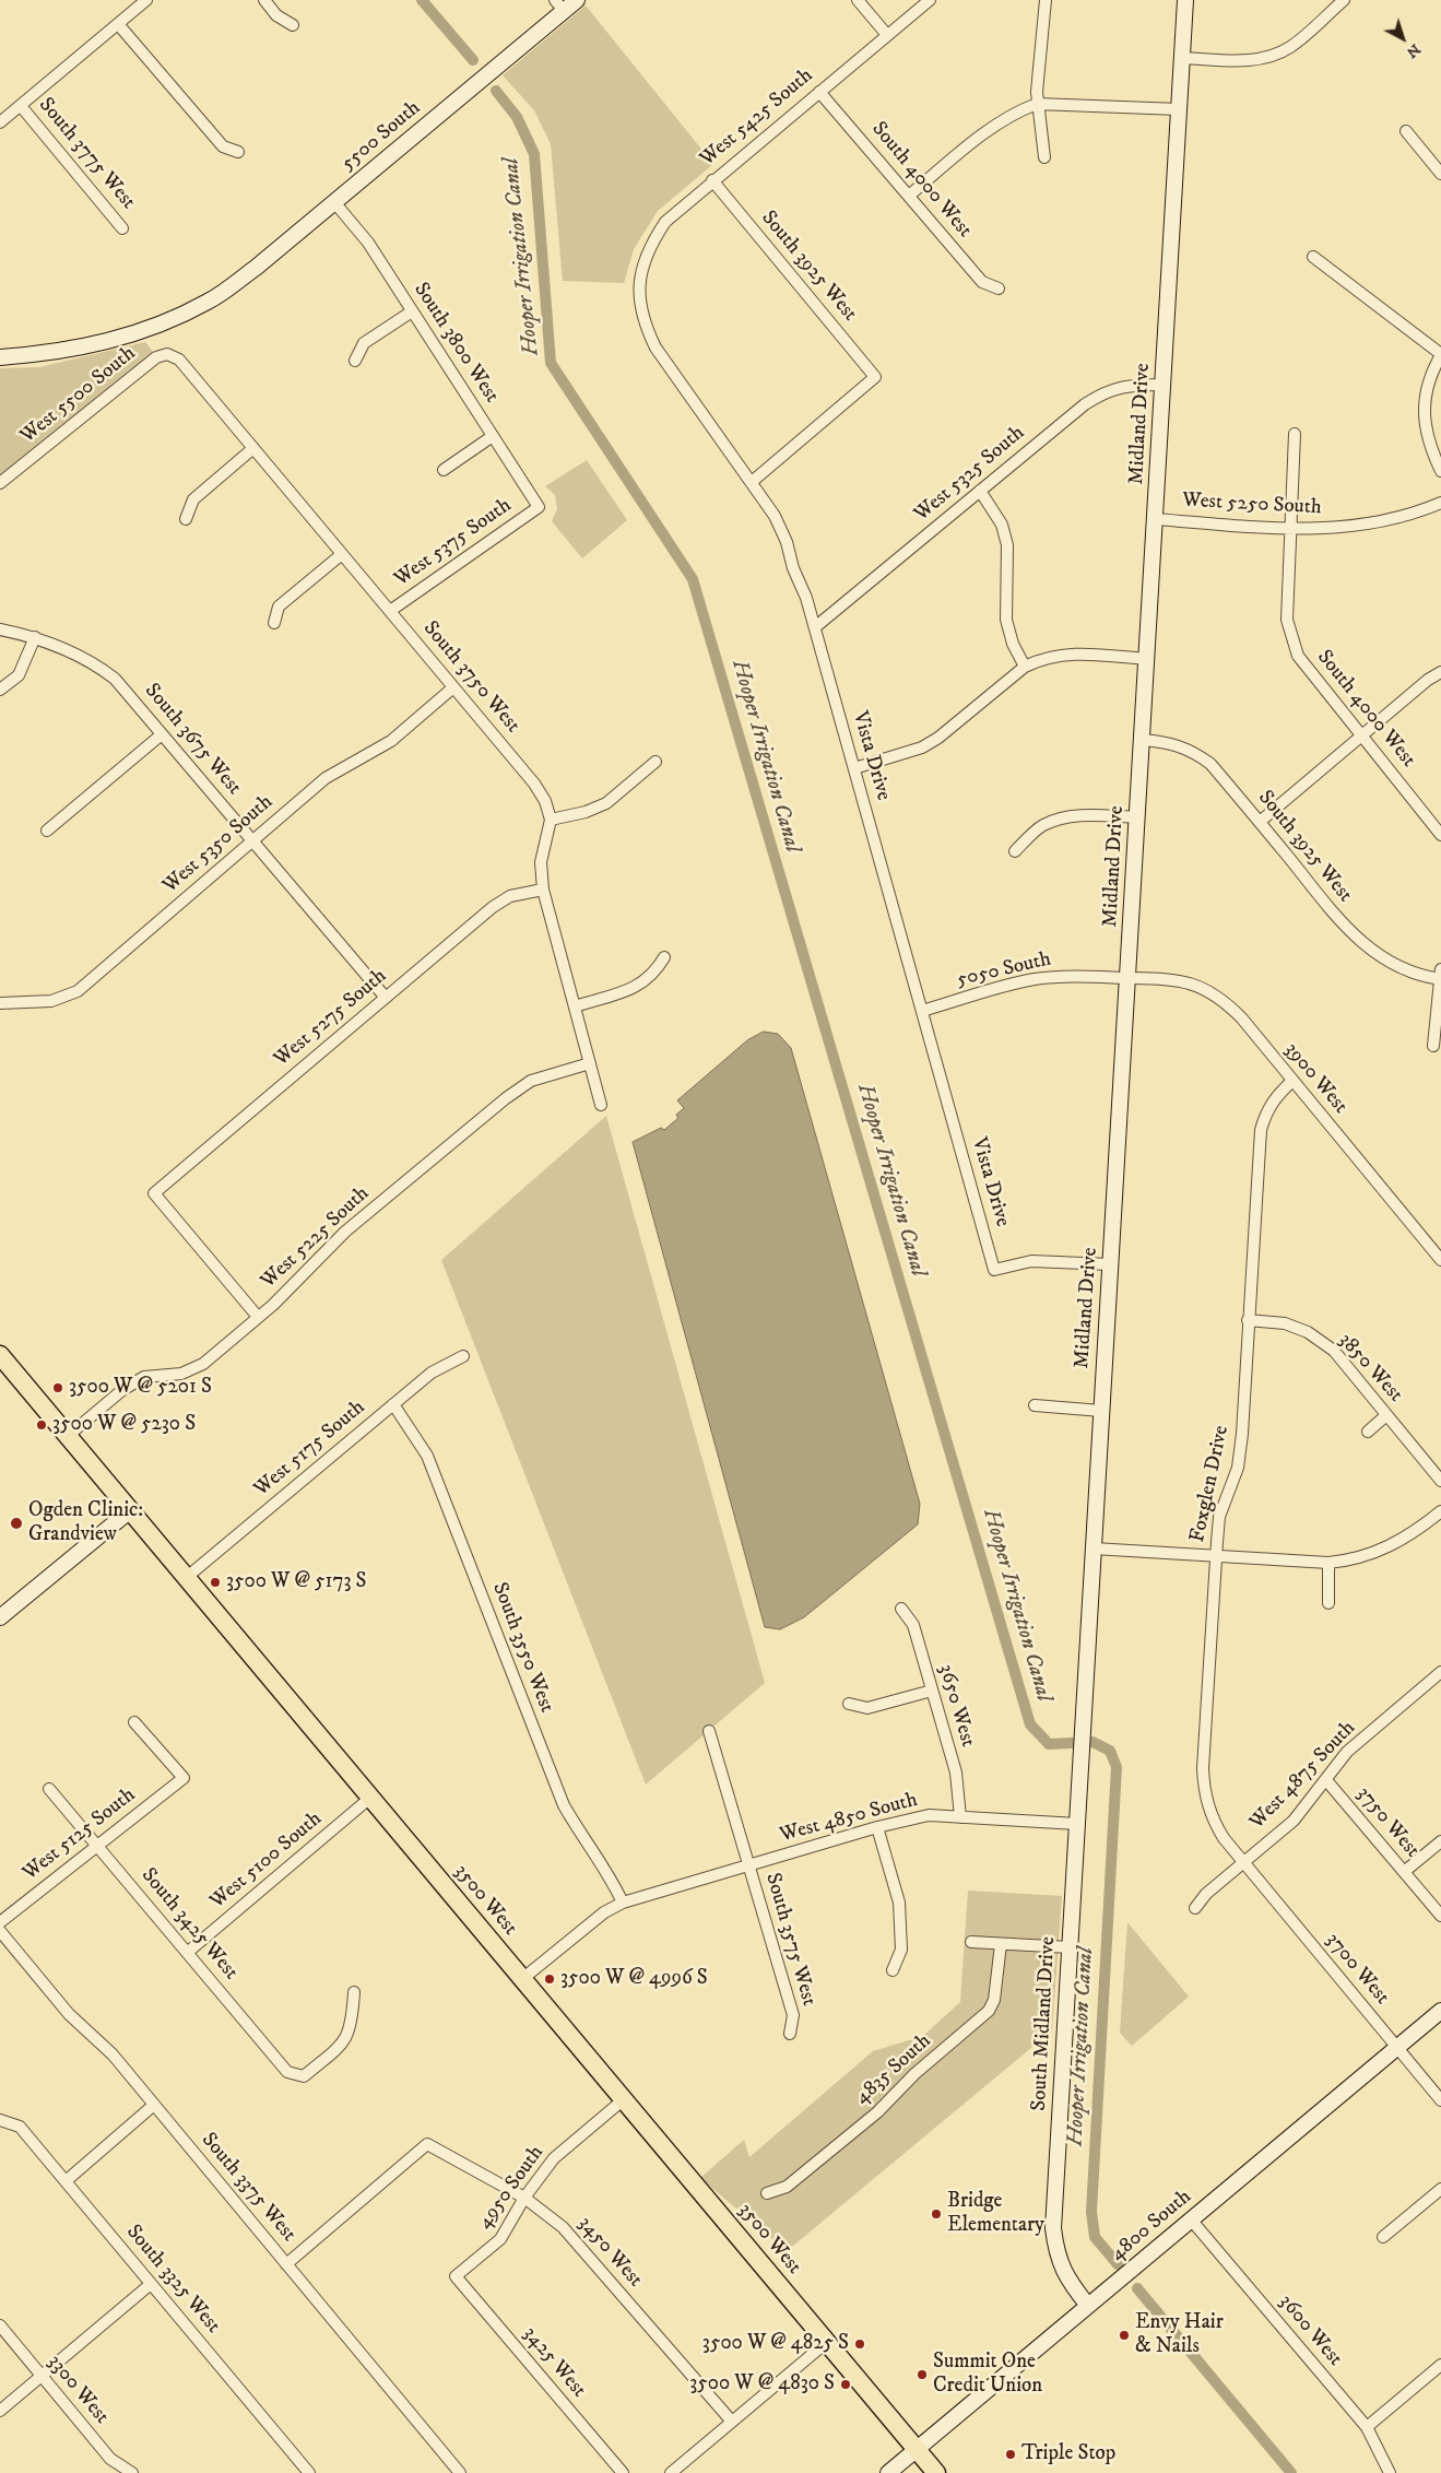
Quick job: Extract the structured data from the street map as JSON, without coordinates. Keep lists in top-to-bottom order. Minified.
{"streets":{"main road":["3500 West"],"street":["West 5425 South","5500 South","South 3775 West","South 4000 West","South 3925 West","South 3800 West","West 5500 South","Midland Drive","West 5325 South","West 5250 South","West 5375 South","South 3750 West","South 3675 West","Vista Drive","West 5350 South","5050 South","West 5275 South","3900 West","West 5225 South","3850 West","West 5175 South","Foxglen Drive","South 3550 West","3650 West","West 4875 South","West 4850 South","3750 West","West 5125 South","West 5100 South","South 3425 West","South 3575 West","3700 West","South Midland Drive","4835 South","South 3375 West","4950 South","4800 South","3450 West","South 3325 West","3600 West","3425 West","3300 West"]},"crossings":[["West 5425 South","South 4000 West"],["West 5425 South","South 3925 West"],["West 5425 South","Vista Drive"],["5500 South","South 3800 West"],["South 4000 West","West 5250 South"],["South 3925 West","Midland Drive"],["South 3925 West","Vista Drive"],["South 3800 West","West 5375 South"],["West 5500 South","South 3750 West"],["Midland Drive","West 5325 South"],["Midland Drive","West 5250 South"],["Midland Drive","Vista Drive"],["Midland Drive","5050 South"],["Midland Drive","3900 West"],["Midland Drive","South Midland Drive"],["West 5325 South","Vista Drive"],["West 5375 South","South 3750 West"],["South 3750 West","West 5350 South"],["South 3675 West","West 5350 South"],["South 3675 West","West 5275 South"],["Vista Drive","5050 South"],["5050 South","3900 West"],["West 5275 South","West 5225 South"],["3900 West","Foxglen Drive"],["West 5225 South","3500 West"],["3850 West","Foxglen Drive"],["West 5175 South","South 3550 West"],["West 5175 South","3500 West"],["Foxglen Drive","West 4875 South"],["Foxglen Drive","3700 West"],["South 3550 West","West 4850 South"],["3650 West","West 4850 South"],["West 4875 South","3750 West"],["West 4875 South","3700 West"],["West 4850 South","3500 West"],["West 4850 South","South 3575 West"],["West 4850 South","South Midland Drive"],["West 5125 South","South 3425 West"],["West 5100 South","3500 West"],["West 5100 South","South 3425 West"],["3500 West","4950 South"],["3500 West","4800 South"],["3700 West","4800 South"],["South Midland Drive","4800 South"],["South 3375 West","3450 West"],["4950 South","3450 West"],["4950 South","3425 West"],["4800 South","3600 West"]],"water":["Hooper Irrigation Canal"],"places":["3500 W @ 5201 S","3500 W @ 5230 S","Ogden Clinic: Grandview","3500 W @ 5173 S","3500 W @ 4996 S","Bridge Elementary","Envy Hair & Nails","3500 W @ 4825 S","Summit One Credit Union","3500 W @ 4830 S","Triple Stop"],"north":"bottom right"}
